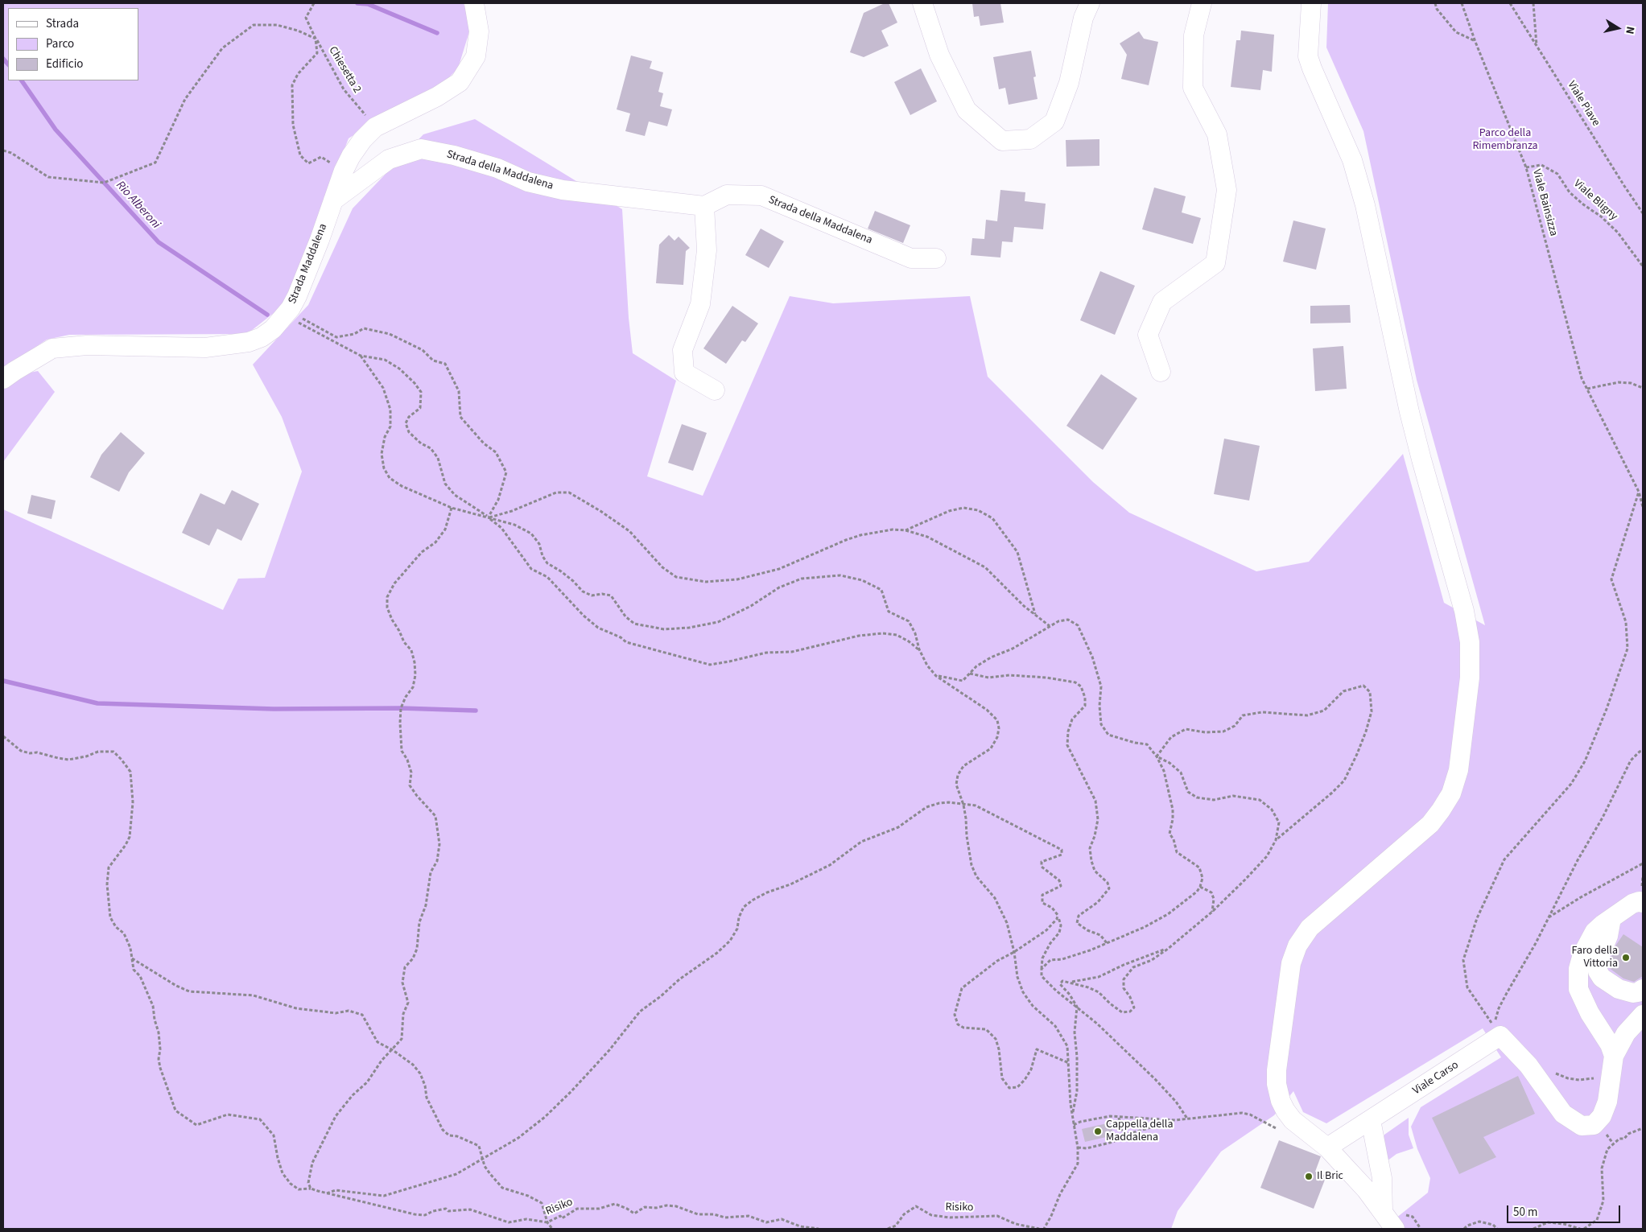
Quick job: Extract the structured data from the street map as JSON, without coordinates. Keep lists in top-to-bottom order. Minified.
{"streets":{"street":["Strada della Maddalena","Strada Maddalena","Viale Carso"],"path":["Chiesetta 2","Viale Piave","Viale Bligny","Viale Bainsizza","Risiko"]},"crossings":[["Chiesetta 2","Strada Maddalena"],["Strada della Maddalena","Strada Maddalena"],["Viale Bligny","Viale Bainsizza"]],"water":["Rio Alberoni"],"parks":["Parco della Rimembranza"],"places":["Faro della Vittoria","Cappella della Maddalena","Il Bric"],"legend":["Strada","Parco","Edificio"],"scale_bar":"50 m","north":"right"}
